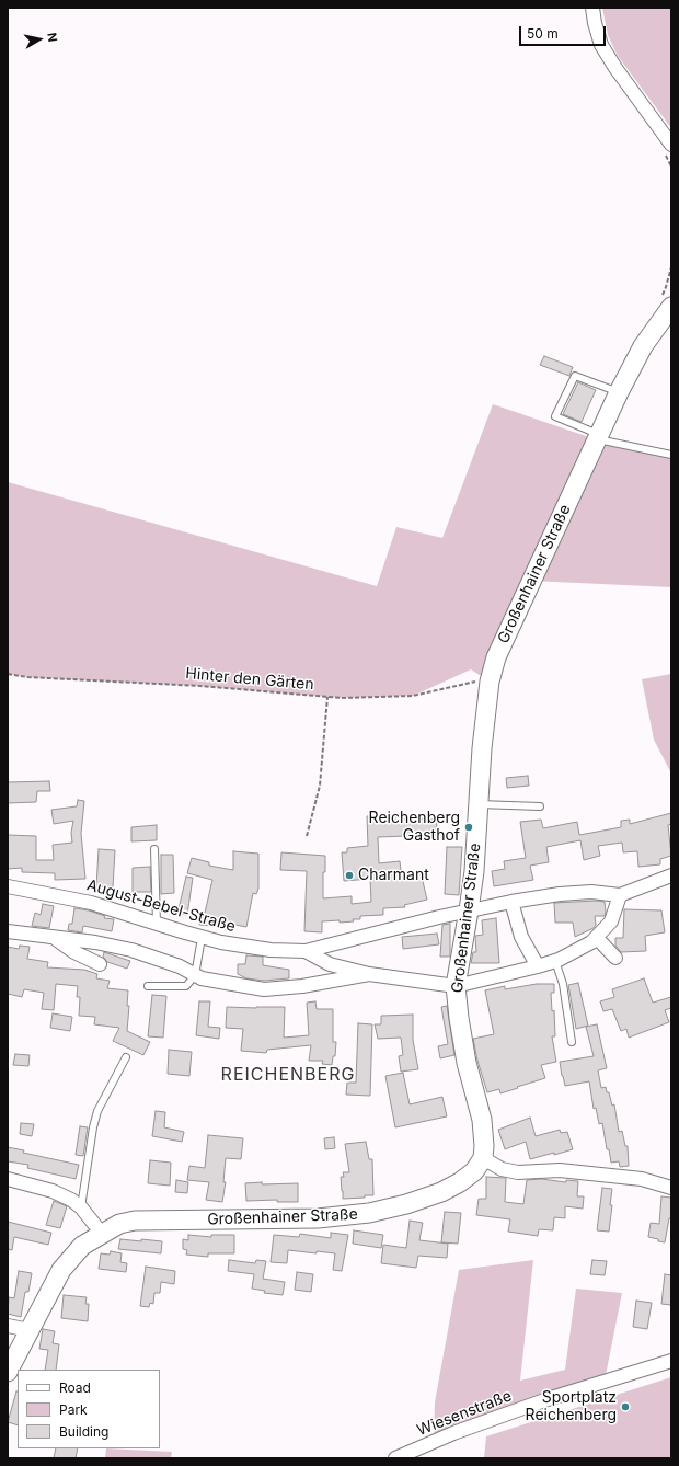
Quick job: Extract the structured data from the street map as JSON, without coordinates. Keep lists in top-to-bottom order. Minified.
{"streets":{"street":["Großenhainer Straße","August-Bebel-Straße","Wiesenstraße"],"path":["Hinter den Gärten"]},"crossings":[["Großenhainer Straße","Hinter den Gärten"],["Großenhainer Straße","August-Bebel-Straße"]],"districts":["REICHENBERG"],"places":["Reichenberg Gasthof","Charmant","Sportplatz Reichenberg"],"legend":["Road","Park","Building"],"scale_bar":"50 m","north":"right"}
